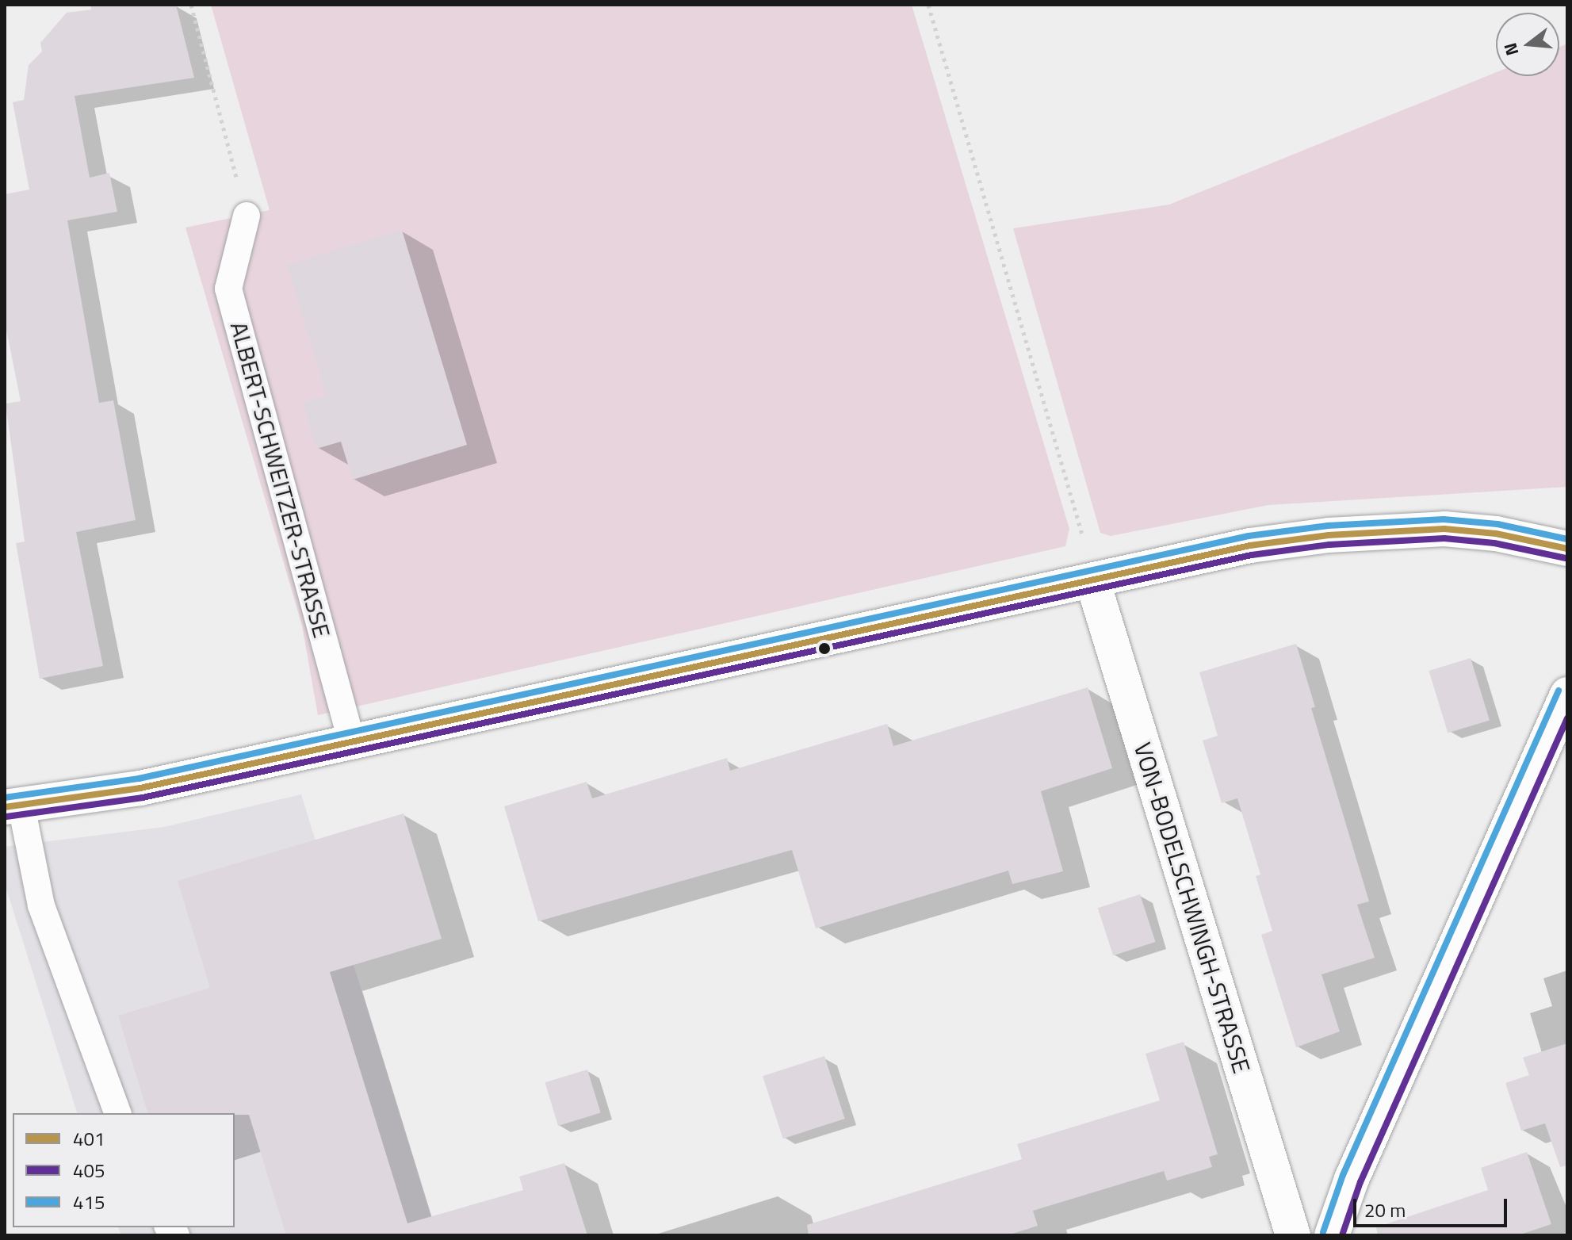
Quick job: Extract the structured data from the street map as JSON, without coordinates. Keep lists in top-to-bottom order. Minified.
{"streets":{"street":["VON-BODELSCHWINGH-STRASSE"],"lane":["ALBERT-SCHWEITZER-STRASSE"]},"lines":["transit line 415","transit line 401","transit line 405"],"legend":["401","405","415"],"scale_bar":"20 m","north":"left"}
